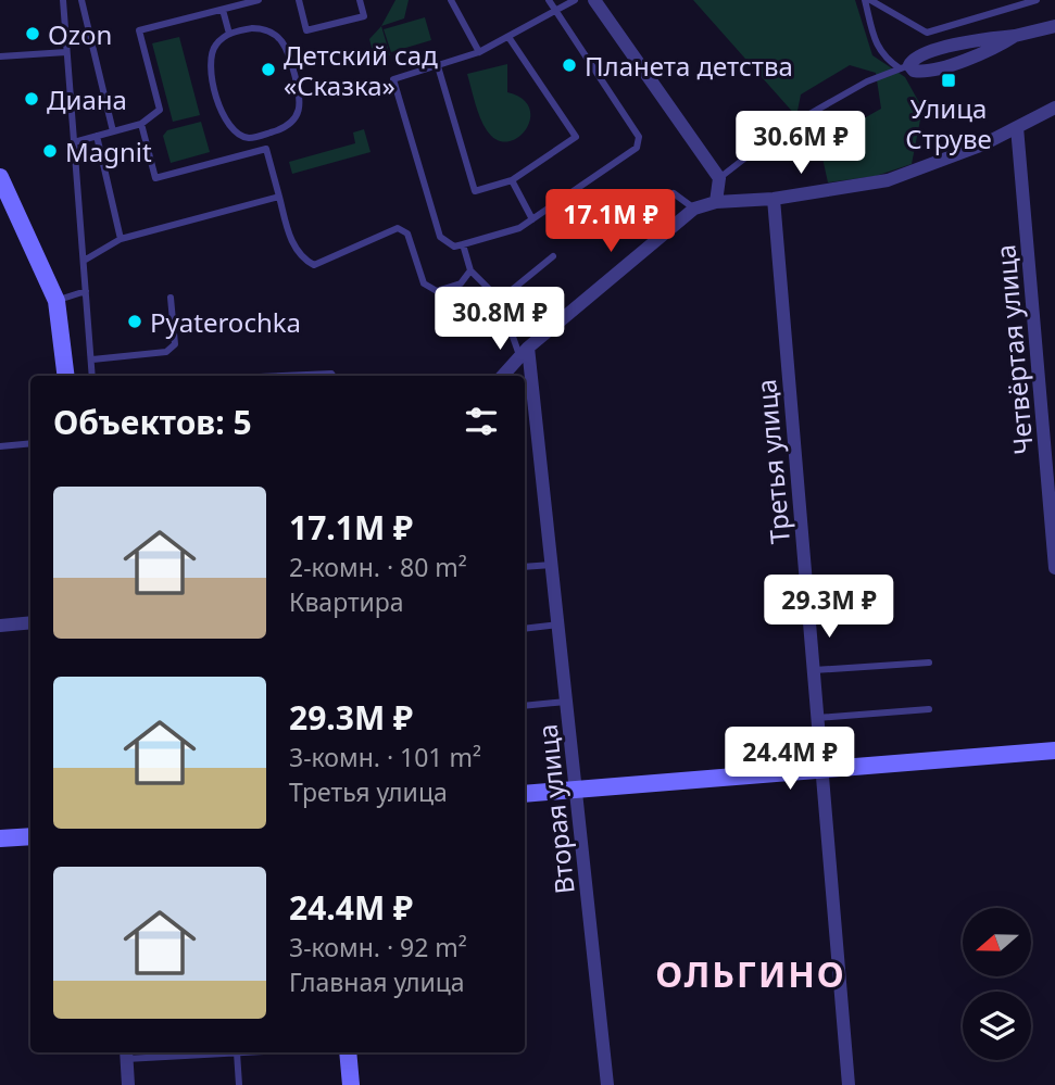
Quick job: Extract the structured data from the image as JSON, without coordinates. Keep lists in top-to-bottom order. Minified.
{"streets":{"street":["Четвёртая улица","Третья улица","Вторая улица"]},"districts":["ОЛЬГИНО"],"places":{"other":["Ozon","Планета детства","Детский сад «Сказка»","Диана","Magnit","Pyaterochka"],"transit":["Улица Струве"]},"north":"left","page":{"price":["30.6M ₽","17.1M ₽","30.8M ₽","29.3M ₽","24.4M ₽"],"heading":"Объектов: 5","list":[{"name":"17.1M ₽","note":"2-комн. · 80 m² · Квартира"},{"name":"29.3M ₽","note":"3-комн. · 101 m² · Третья улица"},{"name":"24.4M ₽","note":"3-комн. · 92 m² · Главная улица"}]}}
